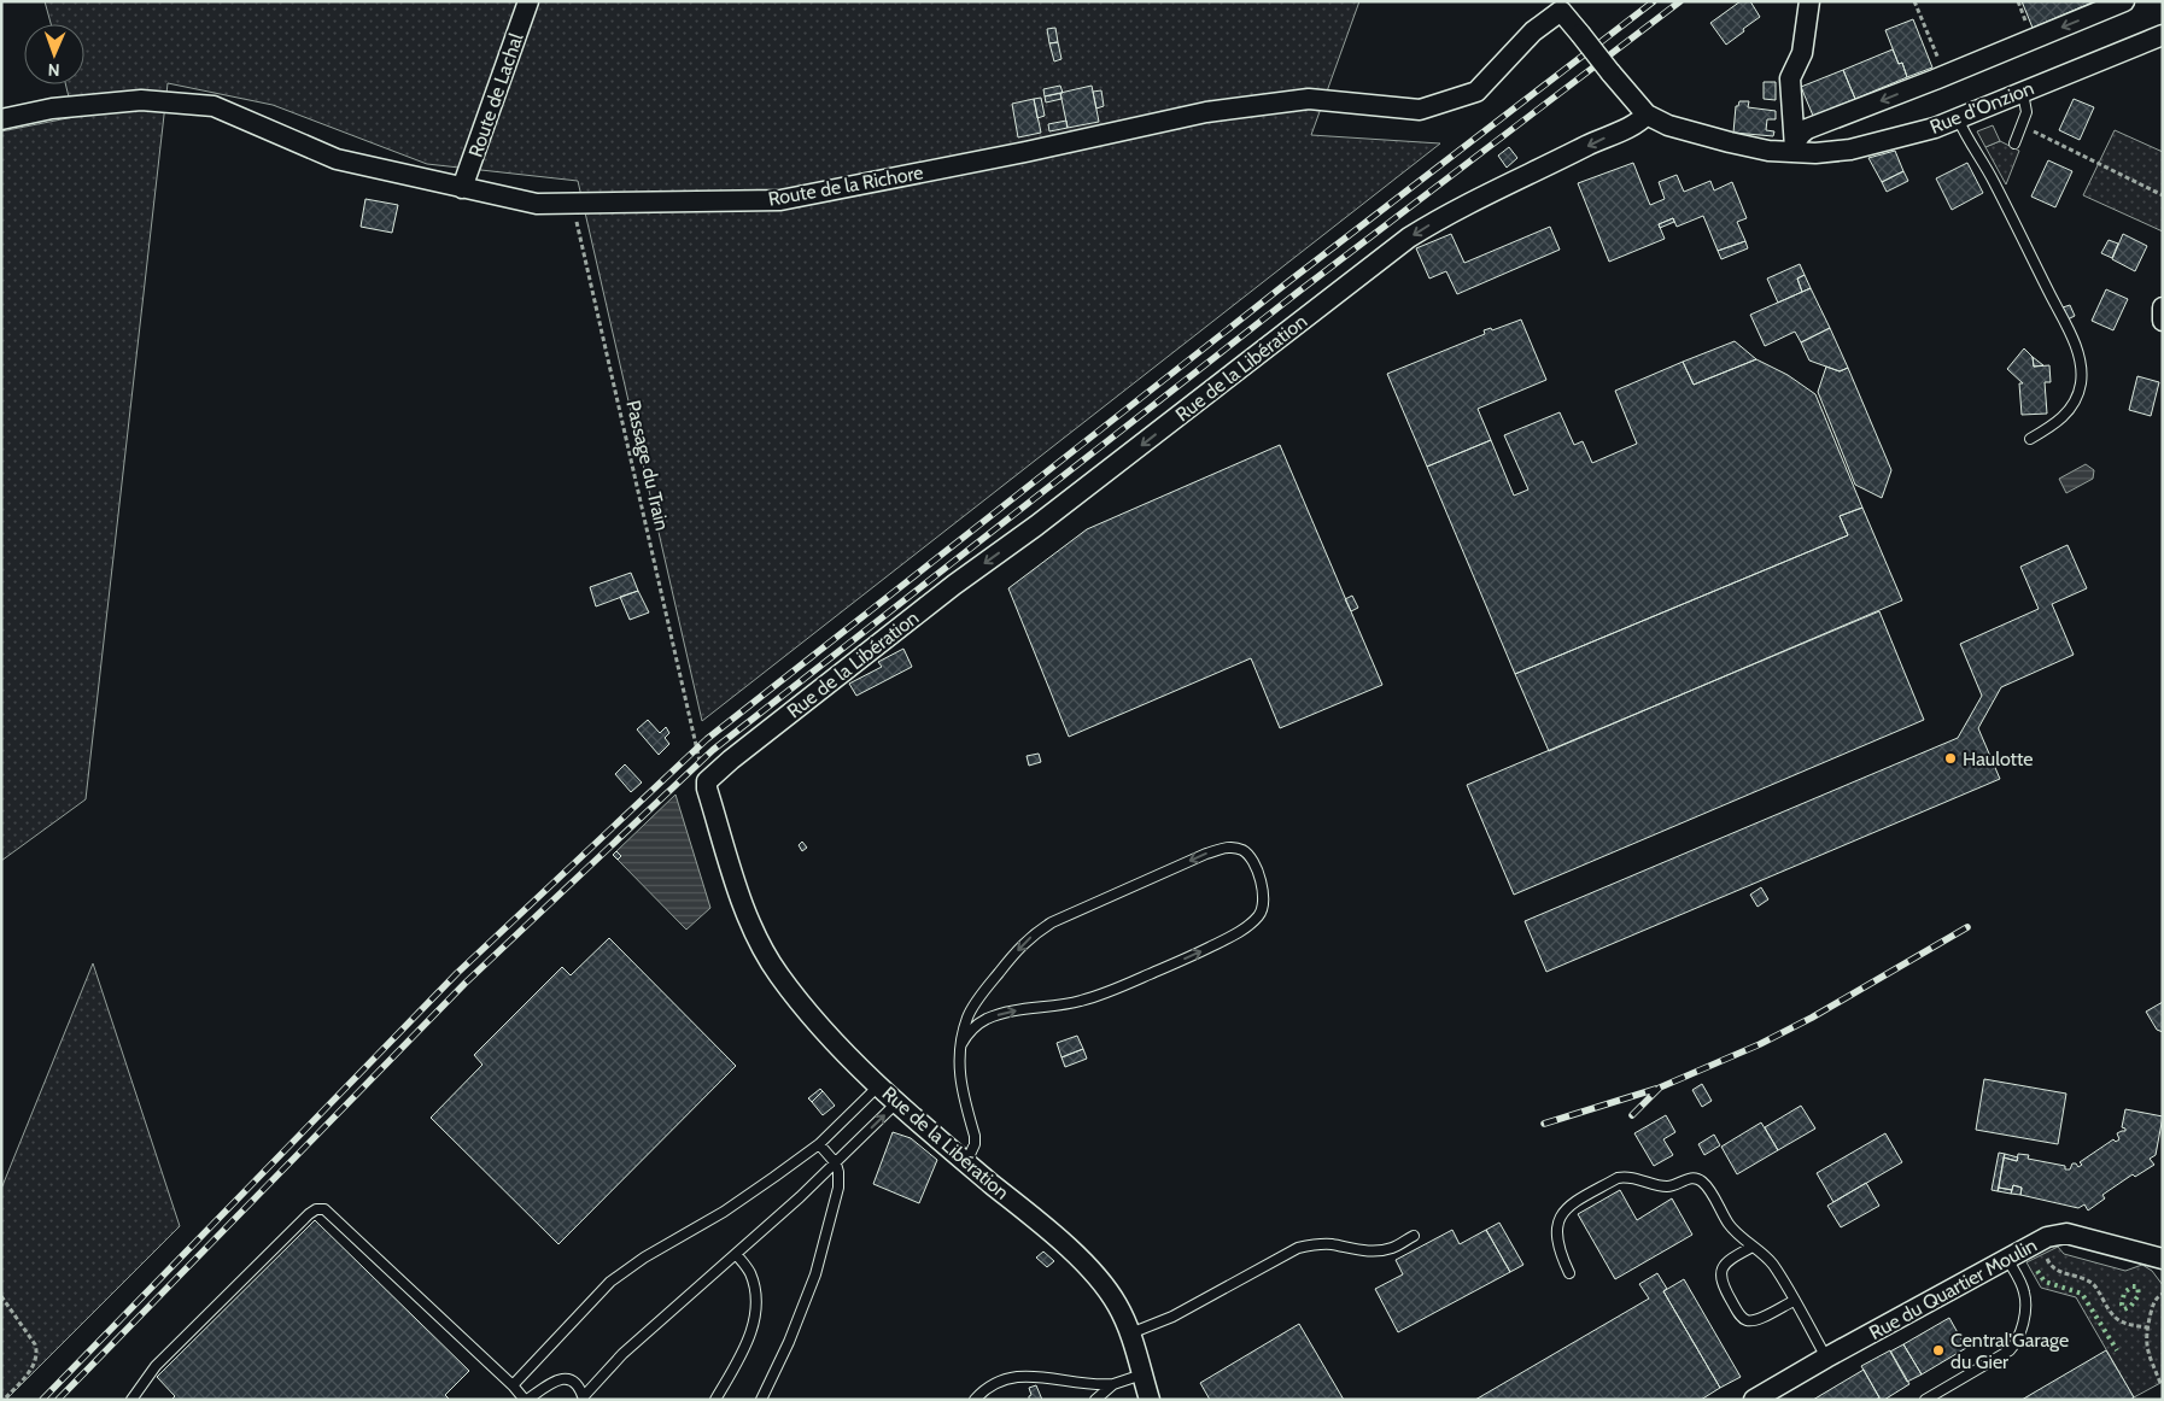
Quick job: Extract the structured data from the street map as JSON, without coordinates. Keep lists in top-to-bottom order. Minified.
{"streets":{"street":["Route de Lachal","Rue d'Onzion","Route de la Richore","Rue de la Libération","Rue du Quartier Moulin"],"path":["Passage du Train"]},"crossings":[["Route de Lachal","Route de la Richore"],["Rue d'Onzion","Route de la Richore"],["Rue d'Onzion","Rue de la Libération"],["Route de la Richore","Passage du Train"]],"one_way":["Rue de la Libération"],"places":["Haulotte","Central'Garage du Gier"],"north":"bottom"}
